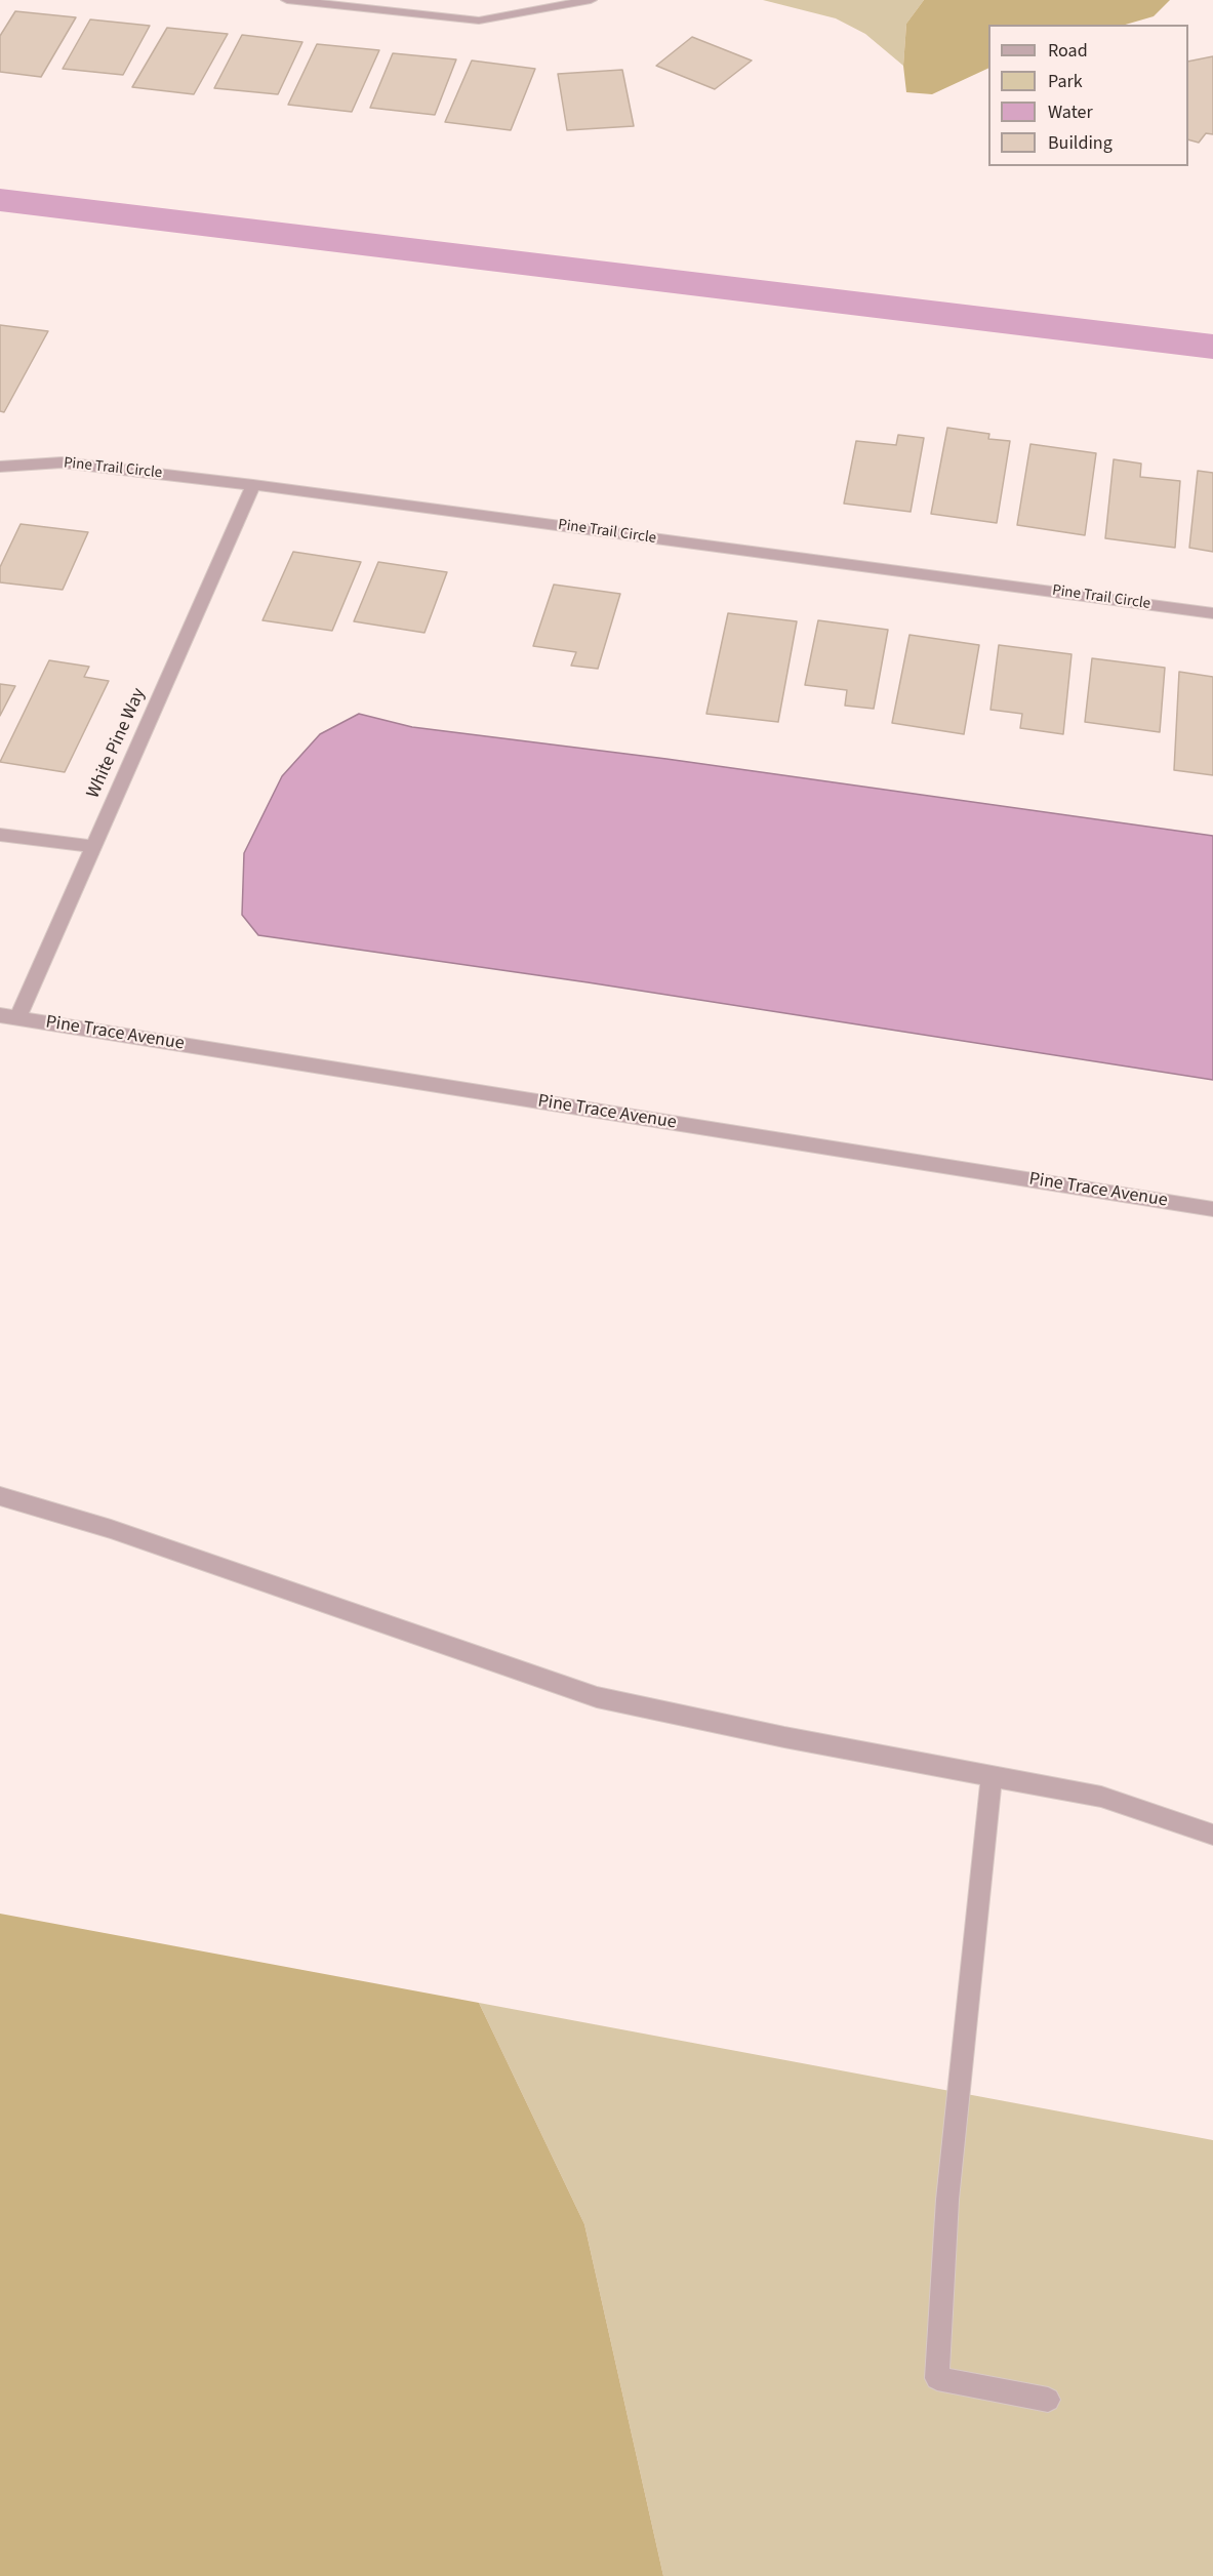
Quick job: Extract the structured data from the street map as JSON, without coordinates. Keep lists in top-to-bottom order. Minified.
{"streets":{"street":["Pine Trail Circle","White Pine Way","Pine Trace Avenue"]},"crossings":[["Pine Trail Circle","White Pine Way"],["White Pine Way","Pine Trace Avenue"]],"legend":["Road","Park","Water","Building"]}
